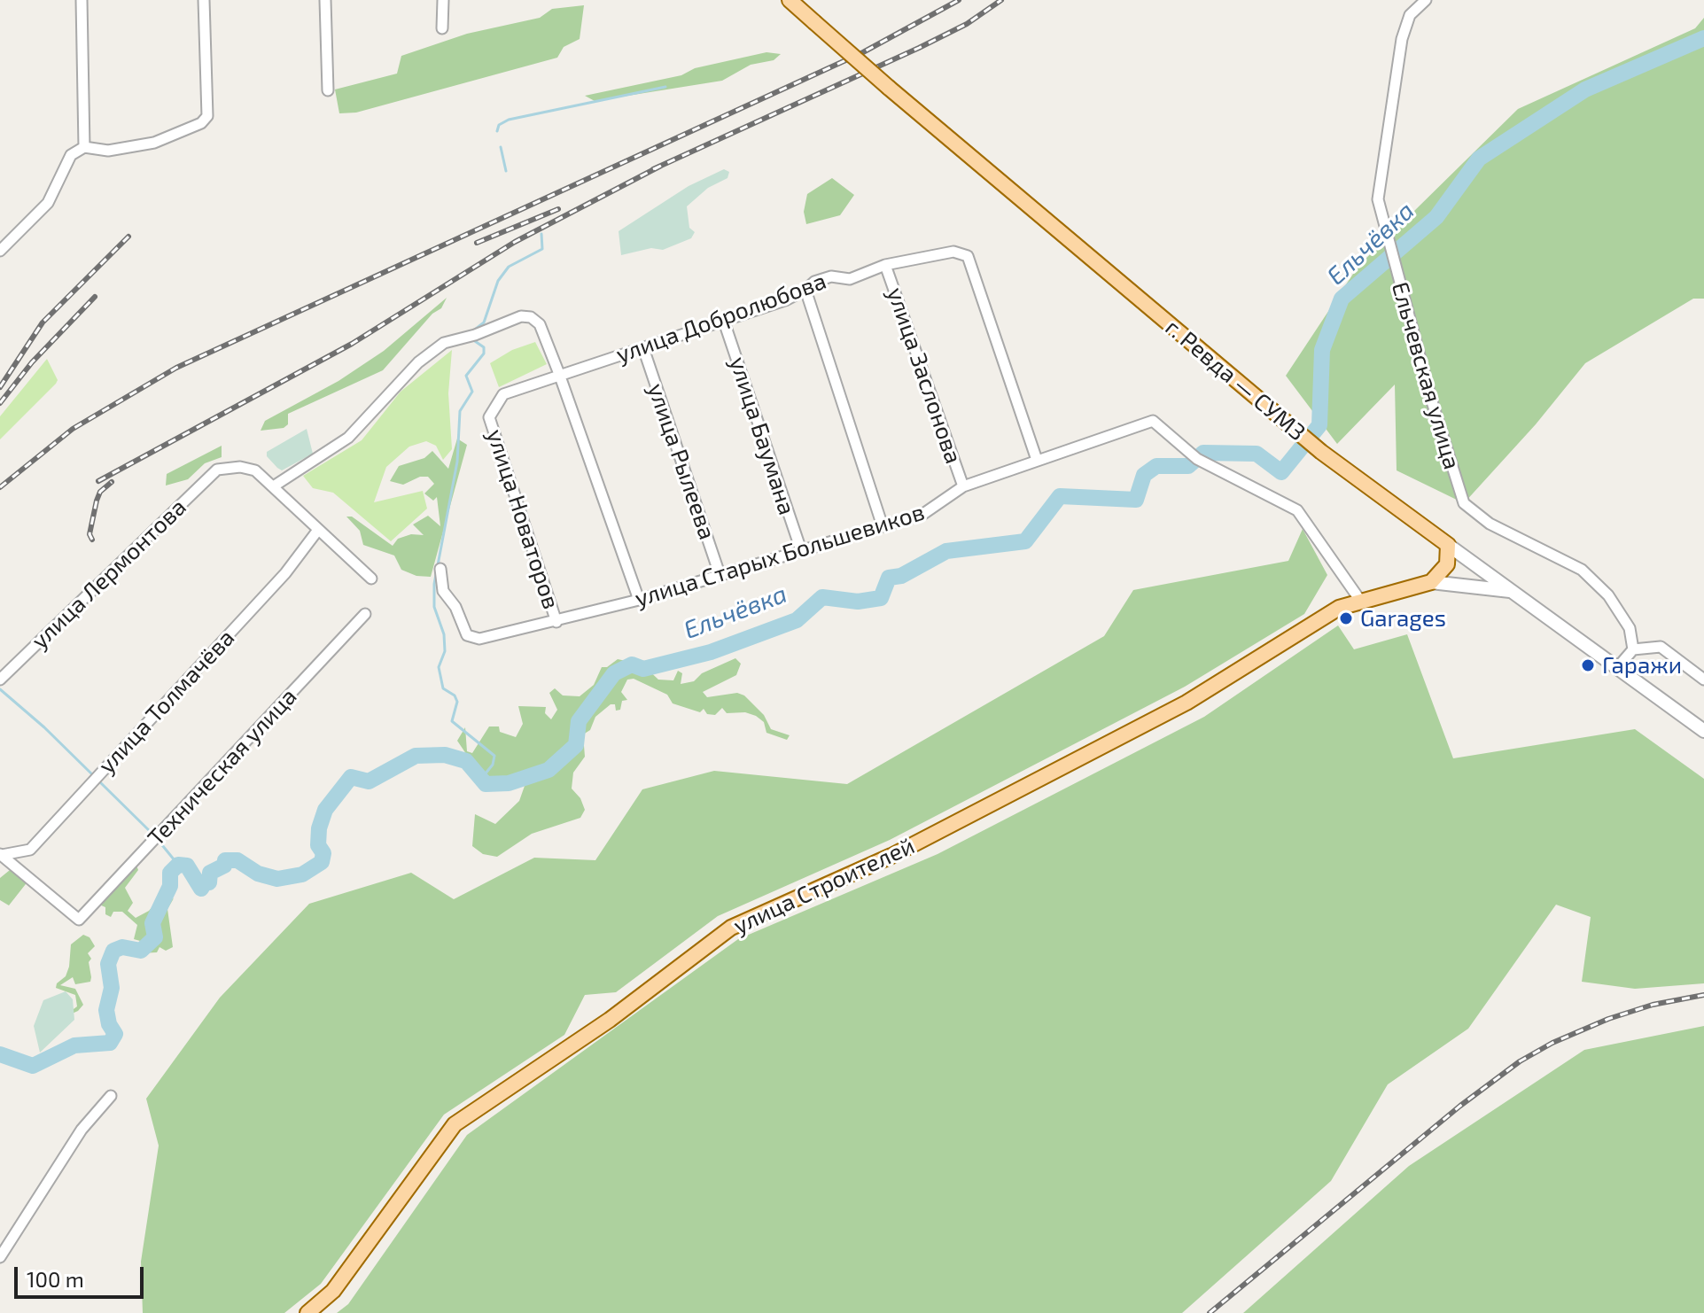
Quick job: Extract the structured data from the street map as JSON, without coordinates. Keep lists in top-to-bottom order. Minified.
{"streets":{"main road":["г. Ревда — СУМЗ","улица Строителей"],"street":["улица Добролюбова","улица Заслонова","Ельчевская улица","улица Баумана","улица Рылеева","улица Новаторов","улица Старых Большевиков","улица Лермонтова","улица Толмачёва","Техническая улица"]},"crossings":[["улица Добролюбова","улица Заслонова"],["улица Добролюбова","улица Баумана"],["улица Добролюбова","улица Рылеева"],["улица Добролюбова","улица Новаторов"],["улица Добролюбова","улица Старых Большевиков"],["улица Заслонова","улица Старых Большевиков"],["г. Ревда — СУМЗ","улица Строителей"],["улица Баумана","улица Старых Большевиков"],["улица Рылеева","улица Старых Большевиков"],["улица Новаторов","улица Старых Большевиков"],["улица Старых Большевиков","улица Строителей"],["улица Толмачёва","Техническая улица"]],"water":["Ельчёвка"],"places":["Garages","Гаражи"],"scale_bar":"100 m"}
